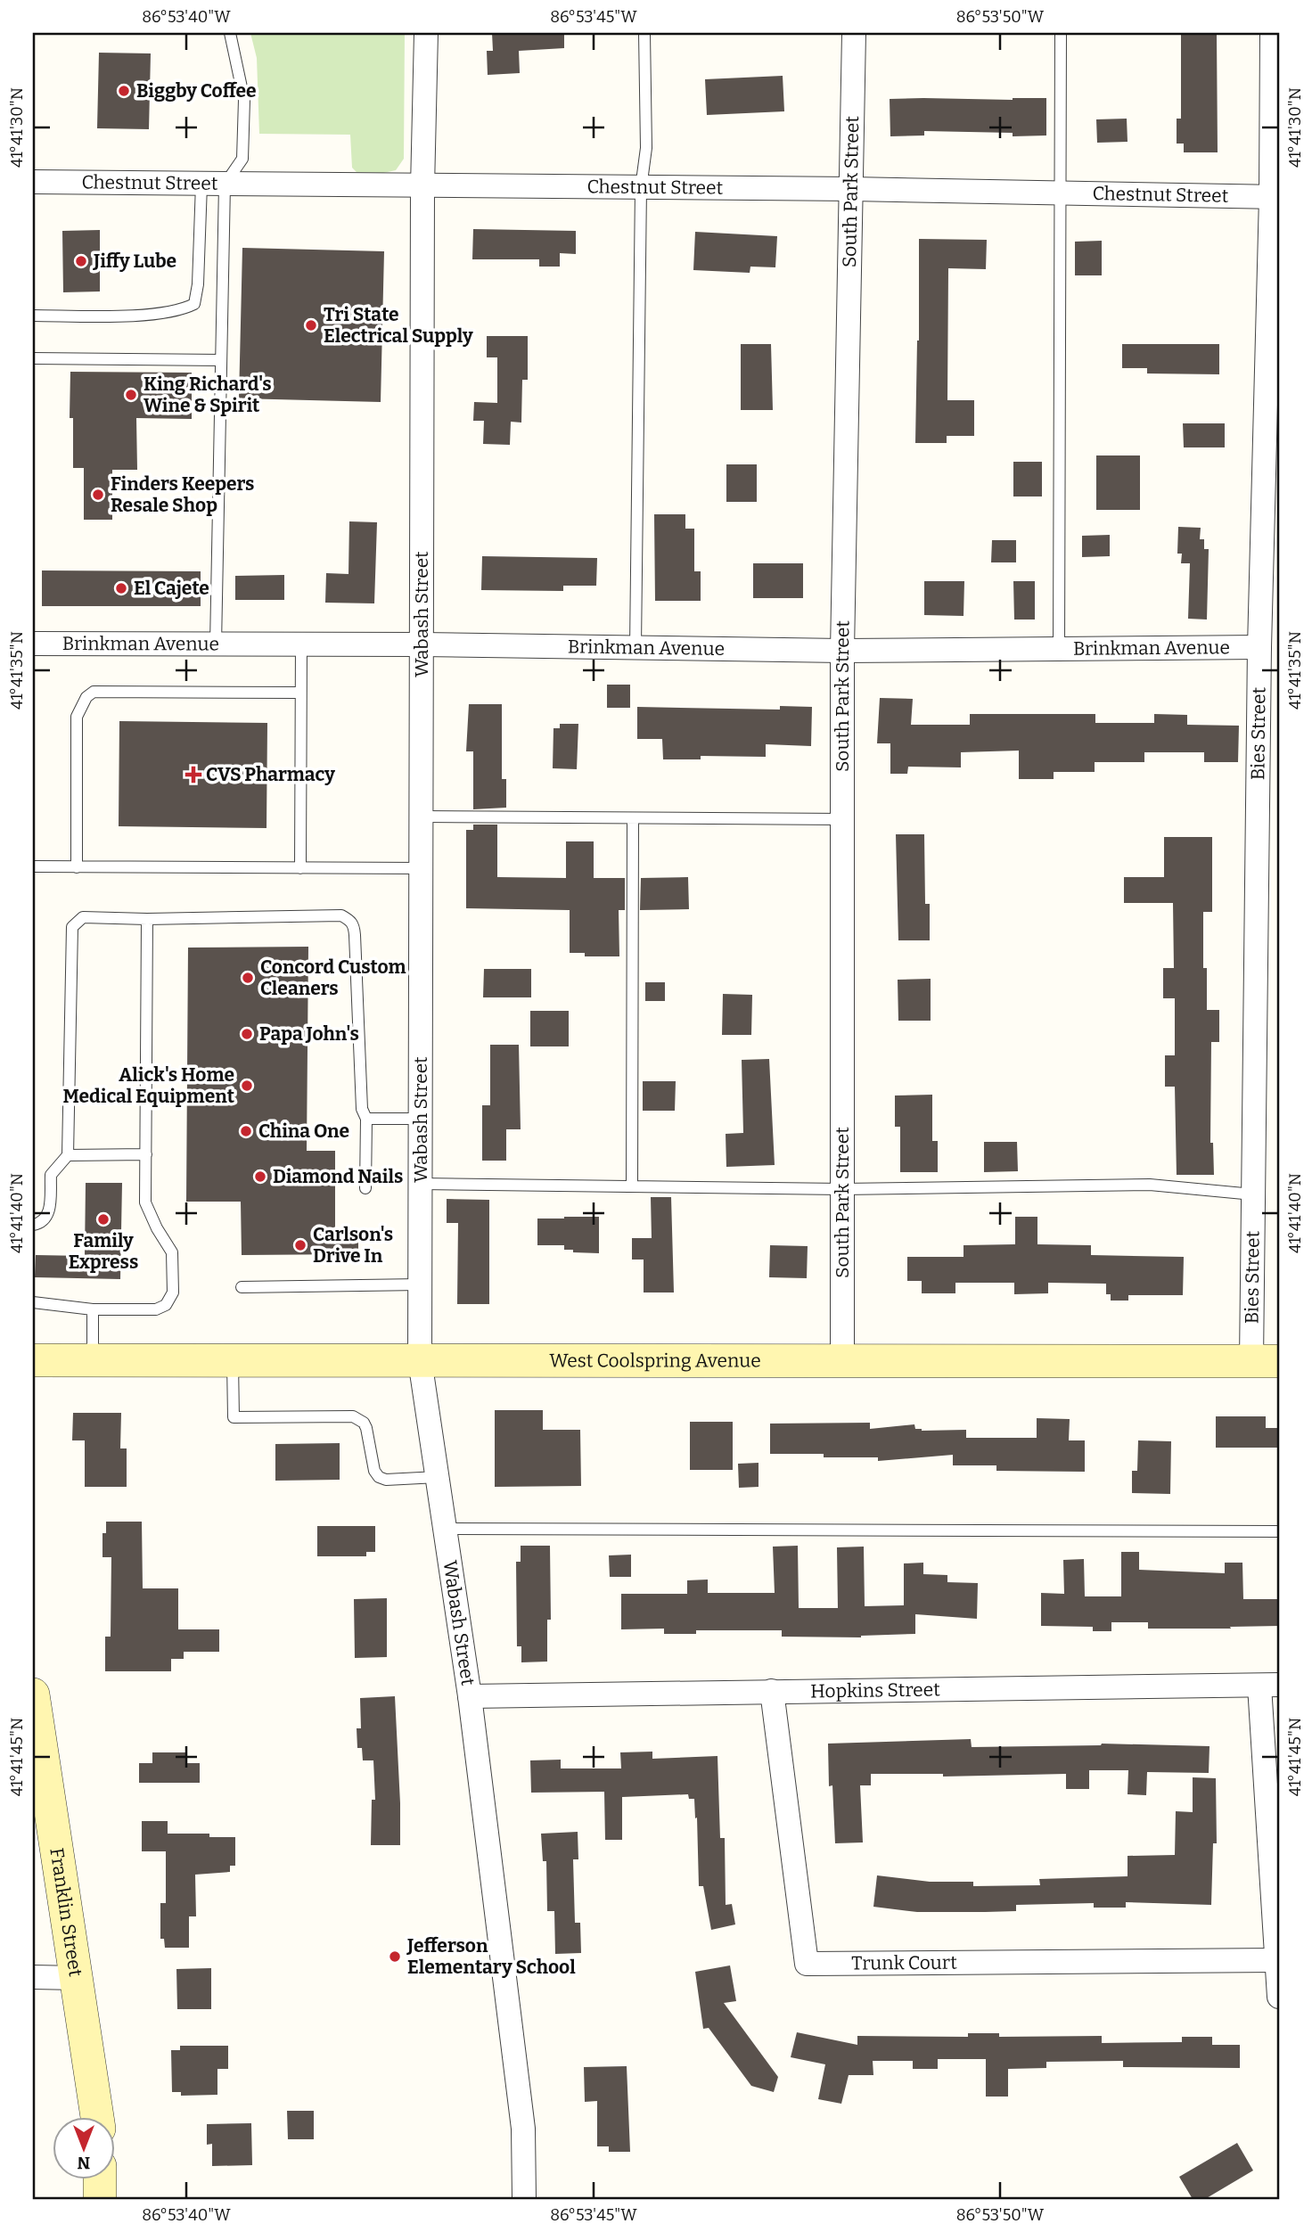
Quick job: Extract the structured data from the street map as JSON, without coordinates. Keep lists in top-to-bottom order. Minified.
{"streets":{"street":["Chestnut Street","South Park Street","Wabash Street","Brinkman Avenue","Bies Street","West Coolspring Avenue","Hopkins Street","Franklin Street","Trunk Court"]},"crossings":[["Chestnut Street","South Park Street"],["Chestnut Street","Wabash Street"],["Chestnut Street","Bies Street"],["South Park Street","Brinkman Avenue"],["South Park Street","West Coolspring Avenue"],["Wabash Street","Brinkman Avenue"],["Wabash Street","West Coolspring Avenue"],["Wabash Street","Hopkins Street"],["Brinkman Avenue","Bies Street"],["Bies Street","West Coolspring Avenue"],["Hopkins Street","Trunk Court"]],"places":{"other":["Biggby Coffee","Jiffy Lube","Tri State Electrical Supply","King Richard's Wine & Spirit","Finders Keepers Resale Shop","El Cajete","Concord Custom Cleaners","Papa John's","Alick's Home Medical Equipment","China One","Diamond Nails","Family Express","Carlson's Drive In","Jefferson Elementary School"],"health":["CVS Pharmacy"]},"north":"bottom","coordinates":["86°53'40\"W","86°53'45\"W","86°53'50\"W","41°41'30\"N","41°41'35\"N","41°41'40\"N","41°41'45\"N"]}
